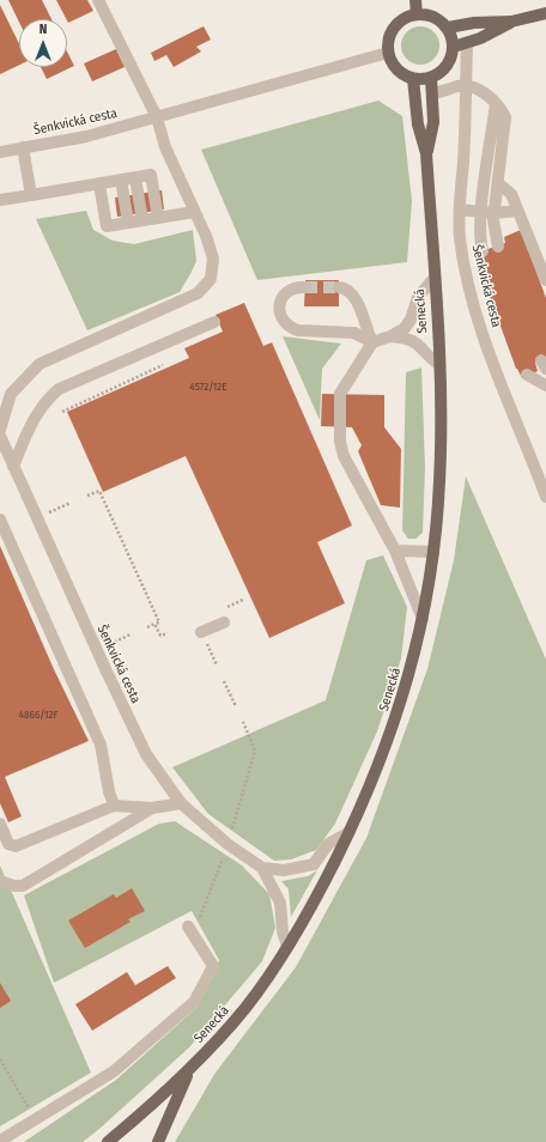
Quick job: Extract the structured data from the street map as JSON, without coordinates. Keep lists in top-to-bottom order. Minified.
{"streets":{"main road":["Senecká"],"street":["Šenkvická cesta"]},"crossings":[["Šenkvická cesta","Senecká"]],"house_numbers":["4572/12E","4866/12F"],"north":"top"}
